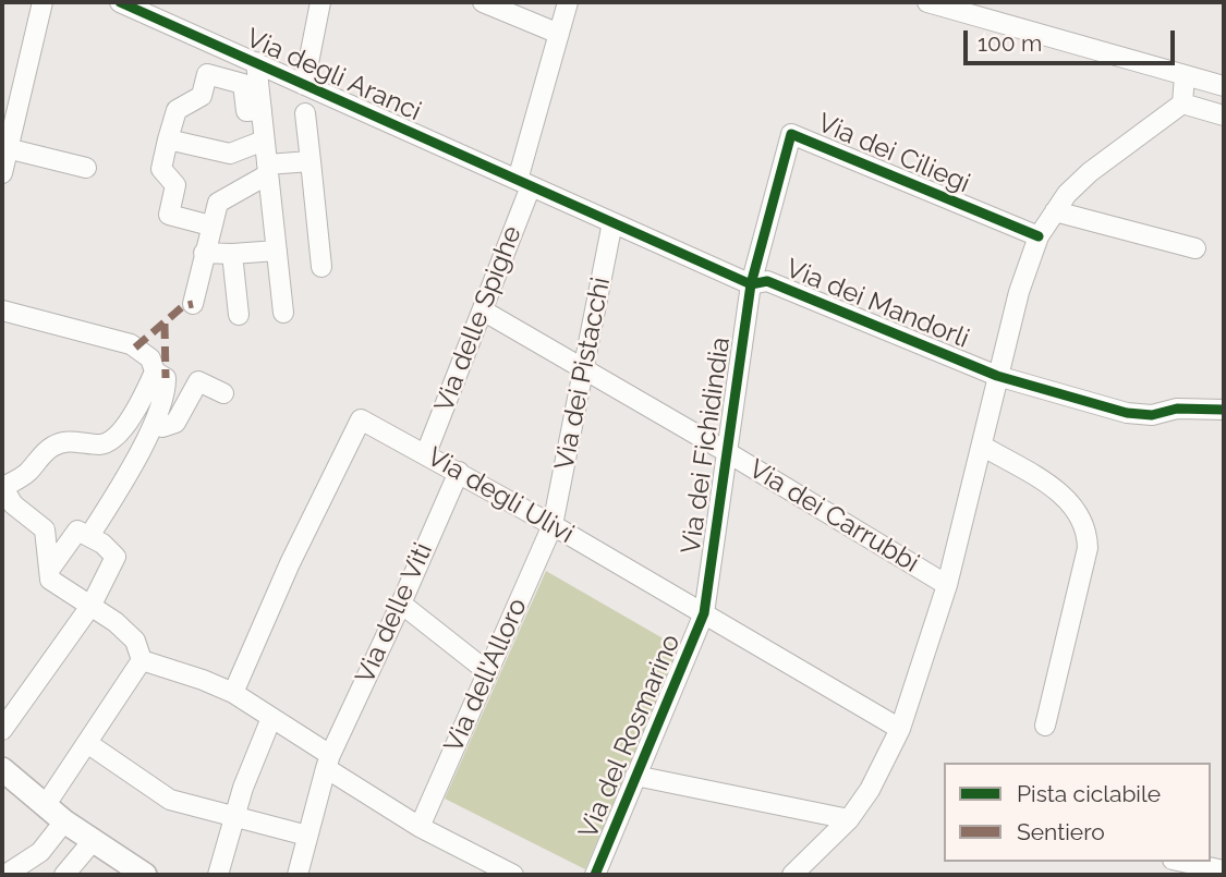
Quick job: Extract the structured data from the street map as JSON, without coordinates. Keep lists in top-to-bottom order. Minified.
{"streets":{"street":["Via degli Aranci","Via dei Ciliegi","Via dei Mandorli","Via delle Spighe","Via dei Pistacchi","Via dei Fichidindia","Via degli Ulivi","Via dei Carrubbi","Via delle Viti","Via dell'Alloro","Via del Rosmarino"]},"crossings":[["Via degli Aranci","Via dei Mandorli"],["Via degli Aranci","Via delle Spighe"],["Via dei Ciliegi","Via dei Mandorli"],["Via dei Ciliegi","Via dei Fichidindia"],["Via dei Mandorli","Via delle Spighe"],["Via dei Mandorli","Via dei Pistacchi"],["Via dei Mandorli","Via dei Fichidindia"],["Via delle Spighe","Via degli Ulivi"],["Via delle Spighe","Via dei Carrubbi"],["Via dei Pistacchi","Via degli Ulivi"],["Via dei Pistacchi","Via dei Carrubbi"],["Via dei Pistacchi","Via dell'Alloro"],["Via dei Fichidindia","Via degli Ulivi"],["Via dei Fichidindia","Via dei Carrubbi"],["Via dei Fichidindia","Via del Rosmarino"],["Via degli Ulivi","Via delle Viti"],["Via degli Ulivi","Via dell'Alloro"],["Via degli Ulivi","Via del Rosmarino"]],"legend":["Pista ciclabile","Sentiero"],"scale_bar":"100 m"}
